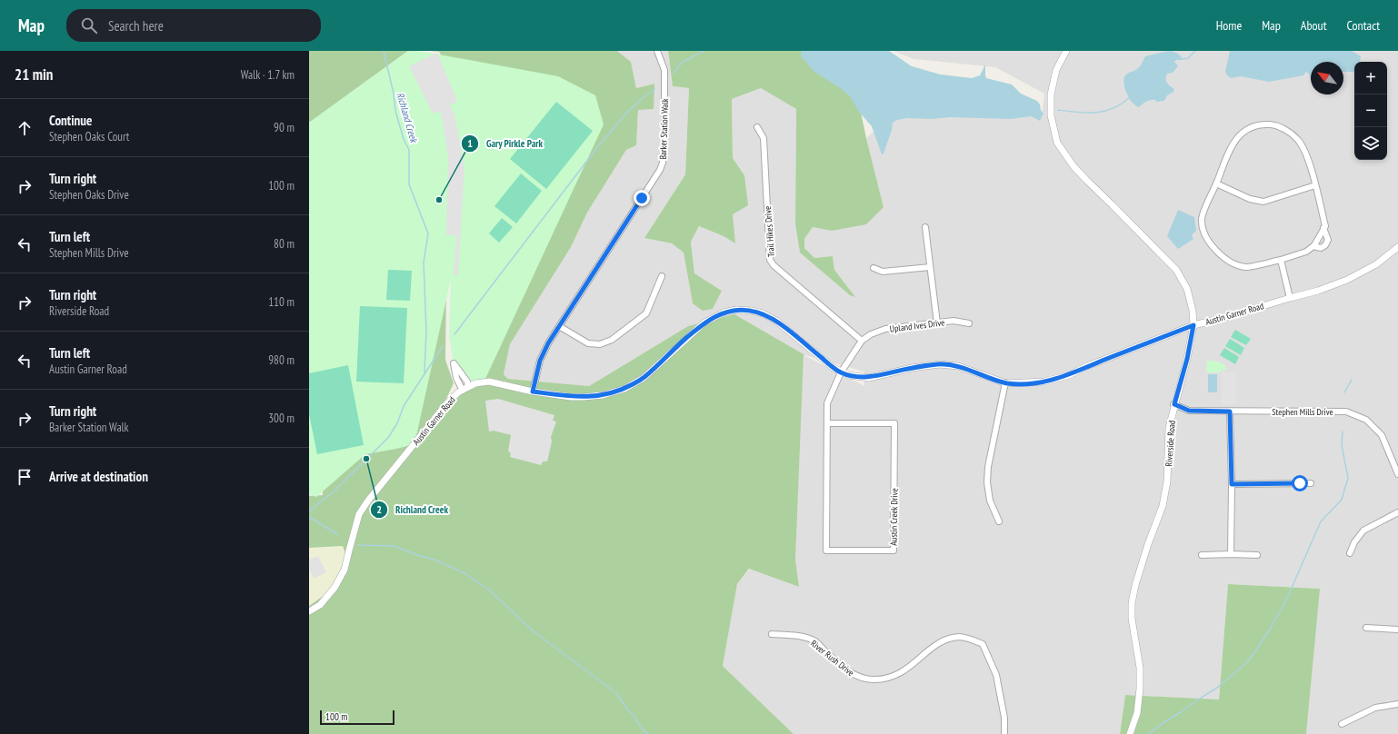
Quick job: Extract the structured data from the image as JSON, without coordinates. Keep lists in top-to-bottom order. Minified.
{"streets":{"street":["Barker Station Walk","Trail Hikes Drive","Austin Garner Road","Upland Ives Drive","Stephen Mills Drive","Riverside Road","Austin Creek Drive","River Rush Drive"]},"crossings":[["Barker Station Walk","Austin Garner Road"],["Trail Hikes Drive","Upland Ives Drive"],["Austin Garner Road","Riverside Road"],["Austin Garner Road","Austin Creek Drive"],["Stephen Mills Drive","Riverside Road"]],"water":["Richland Creek"],"places":["Gary Pirkle Park","Richland Creek"],"scale_bar":"100 m","north":"top left","page":{"header":"Map","search":"Search here","nav":["Home","Map","About","Contact"],"heading":["21 min","Walk · 1.7 km"],"map_buttons":["+","−"],"list":[["Continue","Stephen Oaks Court","90 m"],["Turn right","Stephen Oaks Drive","100 m"],["Turn left","Stephen Mills Drive","80 m"],["Turn right","Riverside Road","110 m"],["Turn left","Austin Garner Road","980 m"],["Turn right","Barker Station Walk","300 m"],"Arrive at destination"],"scale":"100 m"}}
